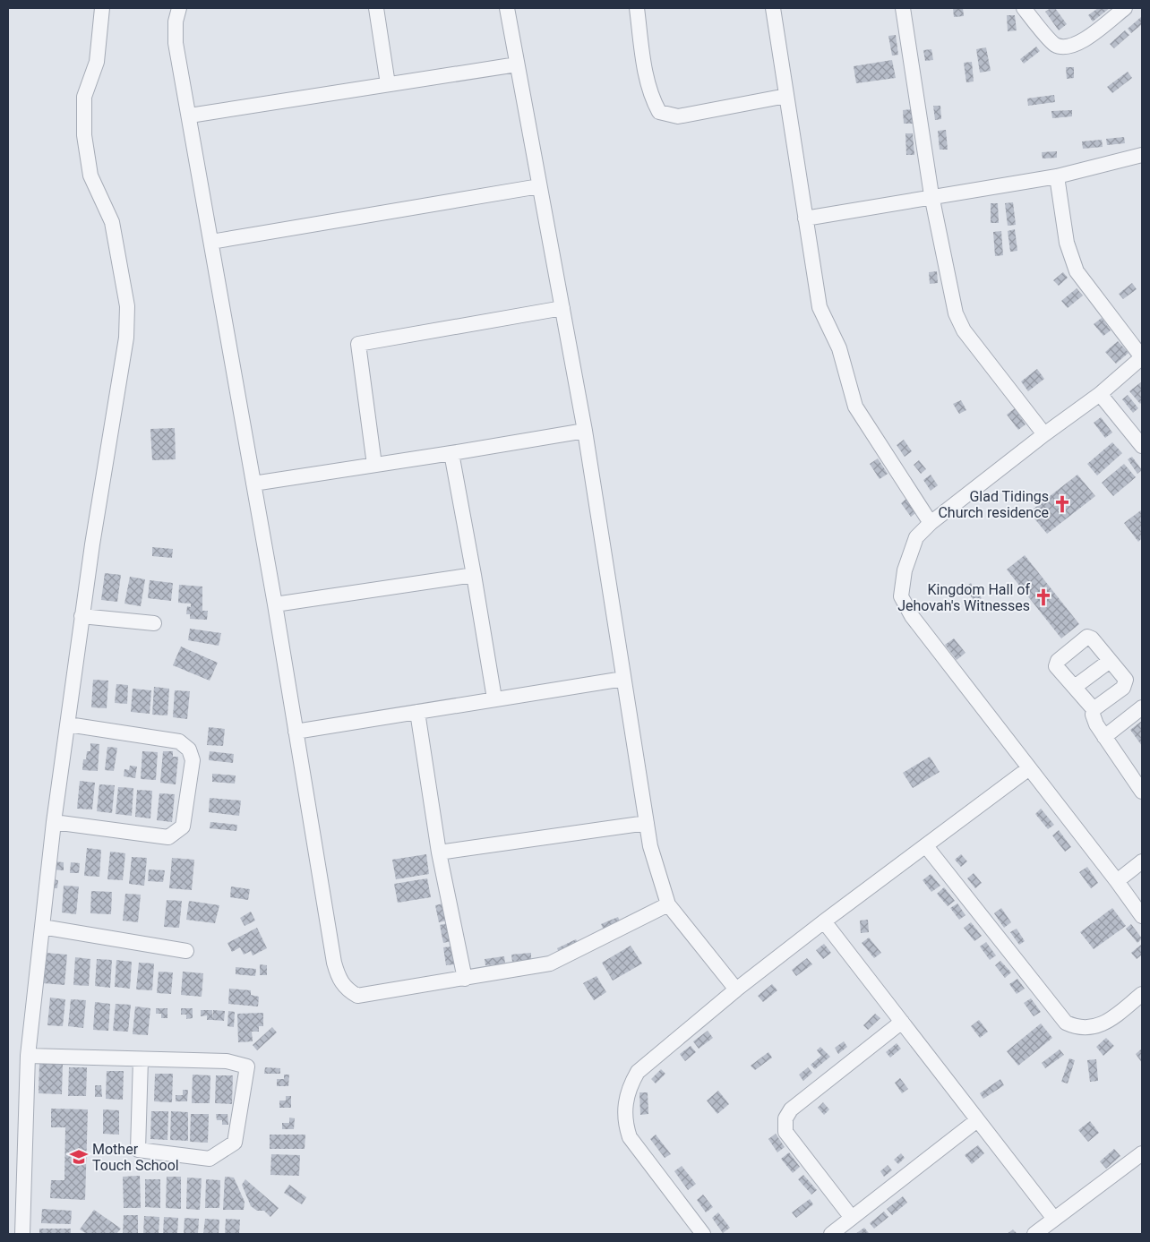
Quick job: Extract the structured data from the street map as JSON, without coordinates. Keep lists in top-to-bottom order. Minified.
{"places":{"church":["Glad Tidings Church residence","Kingdom Hall of Jehovah's Witnesses"],"school or university":["Mother Touch School"]}}
